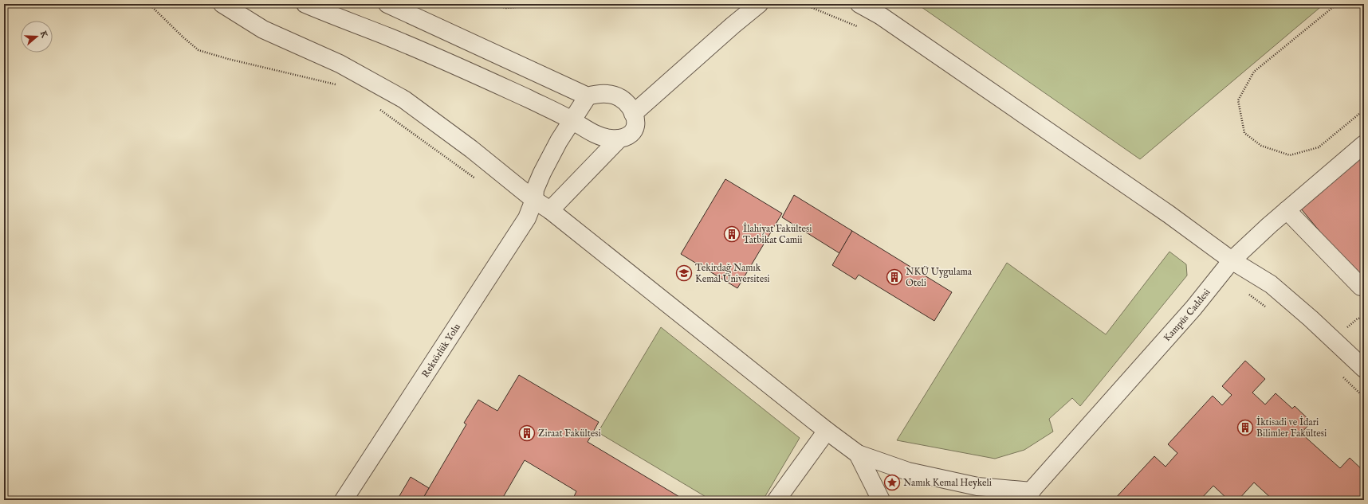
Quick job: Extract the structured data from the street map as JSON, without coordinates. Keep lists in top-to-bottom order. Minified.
{"streets":{"street":["Kampüs Caddesi","Rektörlük Yolu"]},"places":{"building":["İlahiyat Fakültesi Tatbikat Camii","NKÜ Uygulama Oteli","İktisadi ve İdari Bilimler Fakültesi","Ziraat Fakültesi"],"school or university":["Tekirdağ Namık Kemal Üniversitesi"],"place":["Namık Kemal Heykeli"]},"north":"right"}
